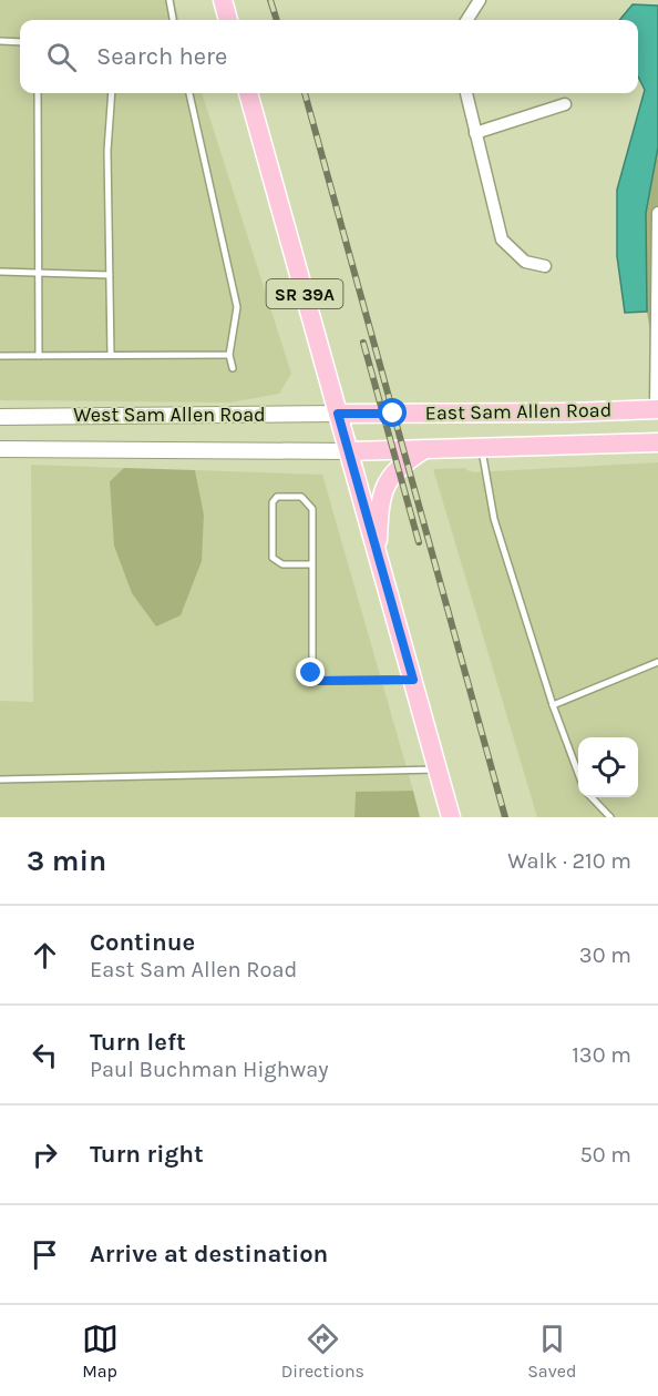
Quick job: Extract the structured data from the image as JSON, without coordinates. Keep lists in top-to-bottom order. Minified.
{"streets":{"main road":["SR 39A","East Sam Allen Road"],"street":["West Sam Allen Road"]},"crossings":[["SR 39A","East Sam Allen Road"],["SR 39A","West Sam Allen Road"],["East Sam Allen Road","West Sam Allen Road"]],"page":{"search":"Search here","heading":["3 min","Walk · 210 m"],"list":[["Continue","East Sam Allen Road","30 m"],["Turn left","Paul Buchman Highway","130 m"],["Turn right","50 m"],"Arrive at destination"],"nav":["Map","Directions","Saved"]}}
